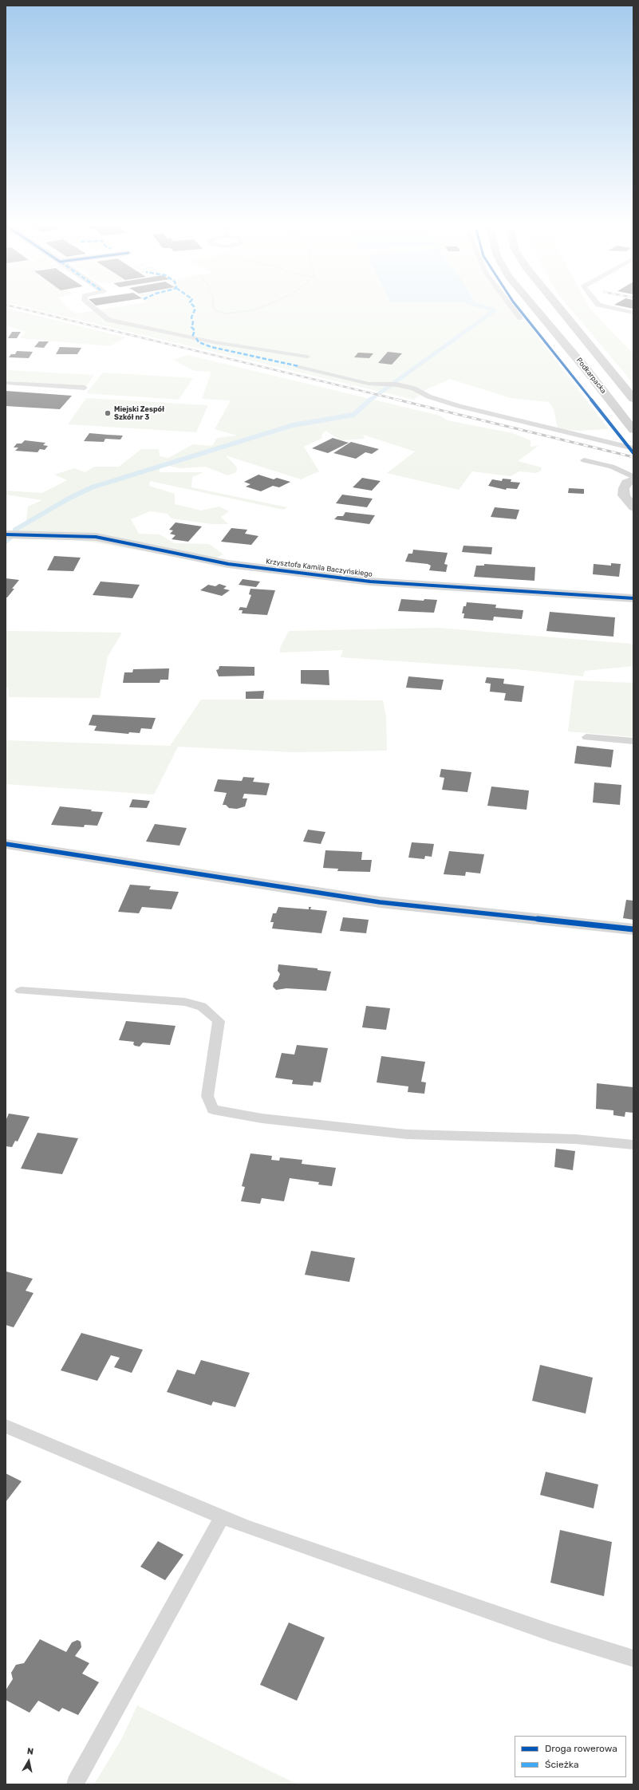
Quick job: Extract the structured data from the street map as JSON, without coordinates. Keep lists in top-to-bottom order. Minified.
{"streets":{"main road":["Podkarpacka"],"street":["Krzysztofa Kamila Baczyńskiego"]},"places":["Miejski Zespół Szkół nr 3"],"legend":["Droga rowerowa","Ścieżka"],"north":"top"}
